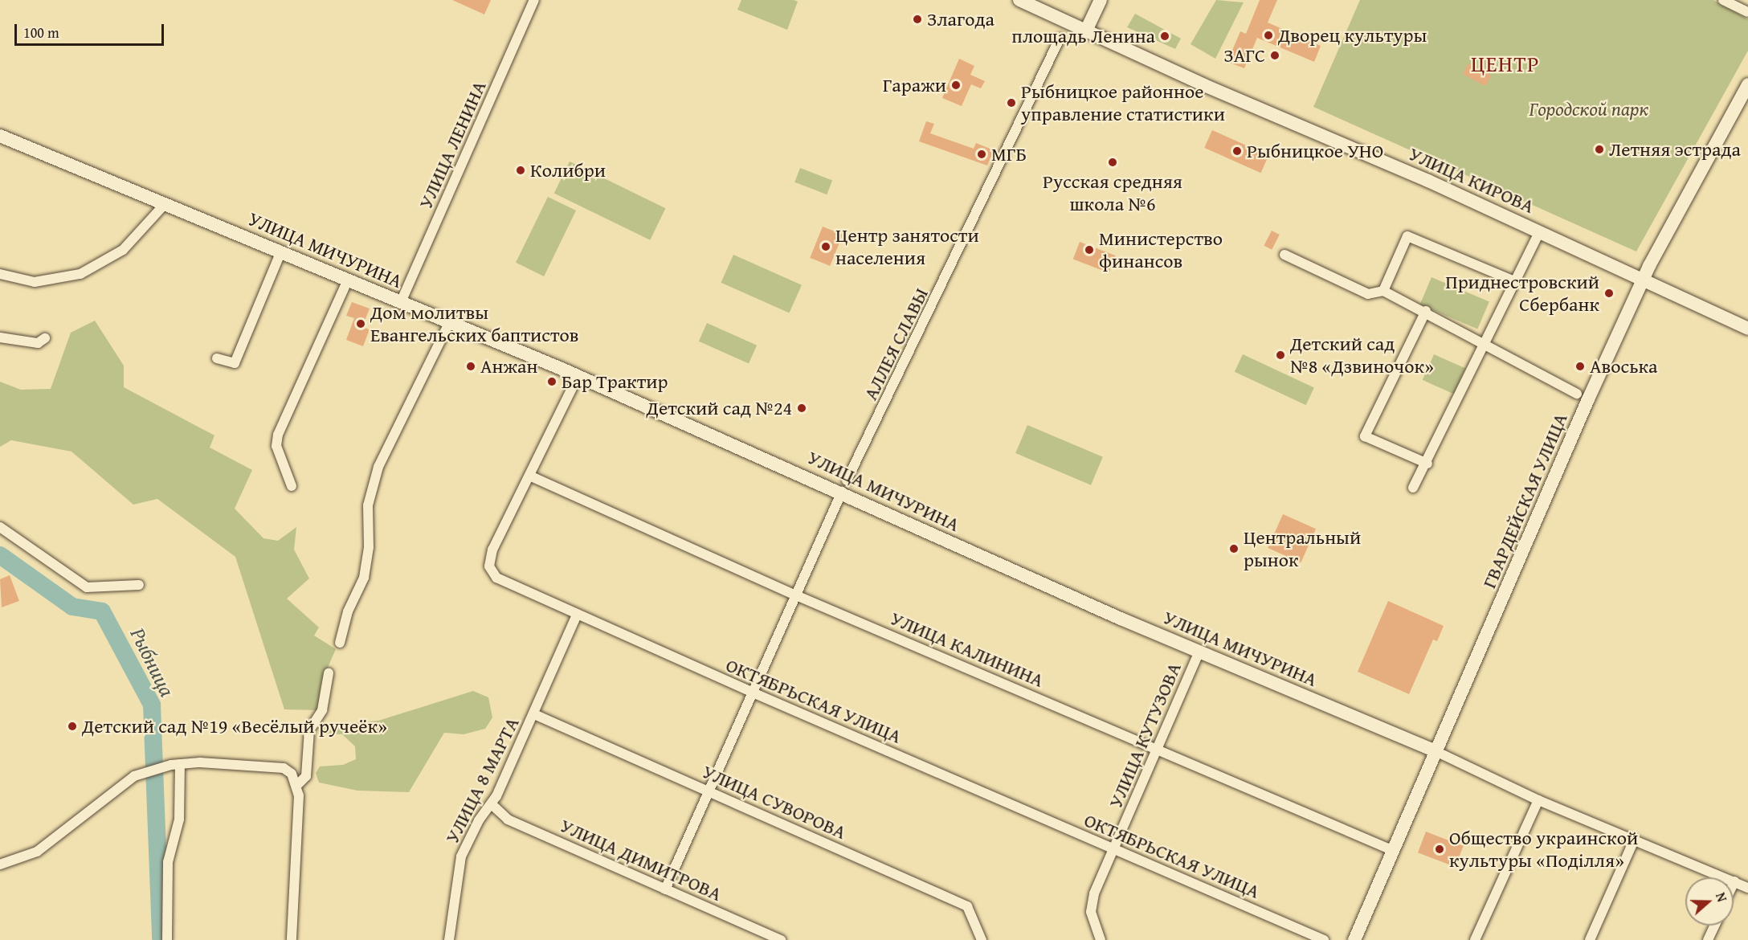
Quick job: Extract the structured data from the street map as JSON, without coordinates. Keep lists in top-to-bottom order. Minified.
{"streets":{"street":["УЛИЦА ЛЕНИНА","УЛИЦА КИРОВА","УЛИЦА МИЧУРИНА","АЛЛЕЯ СЛАВЫ","ГВАРДЕЙСКАЯ УЛИЦА","УЛИЦА КАЛИНИНА","ОКТЯБРЬСКАЯ УЛИЦА","УЛИЦА КУТУЗОВА","УЛИЦА 8 МАРТА","УЛИЦА СУВОРОВА","УЛИЦА ДИМИТРОВА"]},"crossings":[["УЛИЦА ЛЕНИНА","УЛИЦА МИЧУРИНА"],["УЛИЦА КИРОВА","ГВАРДЕЙСКАЯ УЛИЦА"],["УЛИЦА МИЧУРИНА","АЛЛЕЯ СЛАВЫ"],["УЛИЦА МИЧУРИНА","ГВАРДЕЙСКАЯ УЛИЦА"],["УЛИЦА МИЧУРИНА","ОКТЯБРЬСКАЯ УЛИЦА"],["УЛИЦА МИЧУРИНА","УЛИЦА КУТУЗОВА"],["АЛЛЕЯ СЛАВЫ","УЛИЦА КАЛИНИНА"],["АЛЛЕЯ СЛАВЫ","ОКТЯБРЬСКАЯ УЛИЦА"],["АЛЛЕЯ СЛАВЫ","УЛИЦА СУВОРОВА"],["АЛЛЕЯ СЛАВЫ","УЛИЦА ДИМИТРОВА"],["ГВАРДЕЙСКАЯ УЛИЦА","УЛИЦА КАЛИНИНА"],["УЛИЦА КАЛИНИНА","ОКТЯБРЬСКАЯ УЛИЦА"],["УЛИЦА КАЛИНИНА","УЛИЦА КУТУЗОВА"],["ОКТЯБРЬСКАЯ УЛИЦА","УЛИЦА КУТУЗОВА"],["ОКТЯБРЬСКАЯ УЛИЦА","УЛИЦА 8 МАРТА"],["УЛИЦА 8 МАРТА","УЛИЦА СУВОРОВА"],["УЛИЦА 8 МАРТА","УЛИЦА ДИМИТРОВА"]],"districts":["ЦЕНТР"],"water":["Рыбница"],"parks":["Городской парк"],"places":["Злагода","Дворец культуры","площадь Ленина","ЗАГС","Гаражи","Рыбницкое районное управление статистики","Летняя эстрада","Рыбницкое УНО","МГБ","Русская средняя школа №6","Колибри","Центр занятости населения","Министерство финансов","Приднестровский Сбербанк","Дом молитвы Евангельских баптистов","Детский сад №8 «Дзвиночок»","Анжан","Авоська","Бар Трактир","Детский сад №24","Центральный рынок","Детский сад №19 «Весёлый ручеёк»","Общество украинской культуры «Поділля»"],"scale_bar":"100 m","north":"right"}
